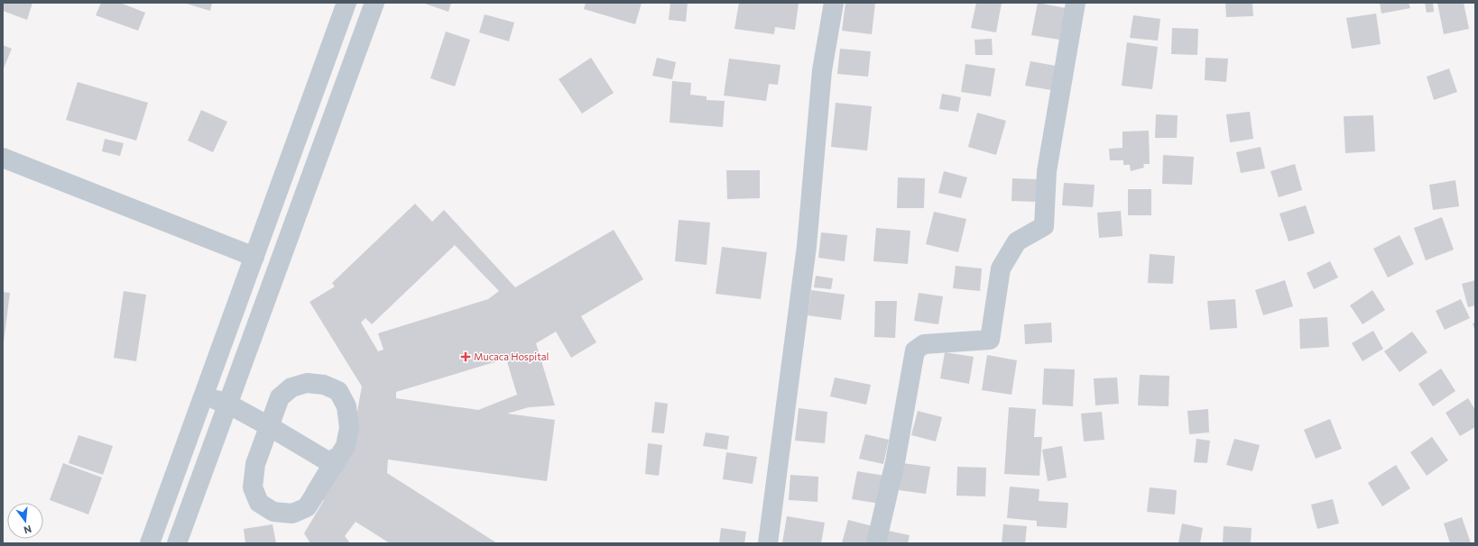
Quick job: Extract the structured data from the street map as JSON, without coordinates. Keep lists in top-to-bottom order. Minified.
{"places":{"health":["Mucaca Hospital"]},"north":"bottom"}
